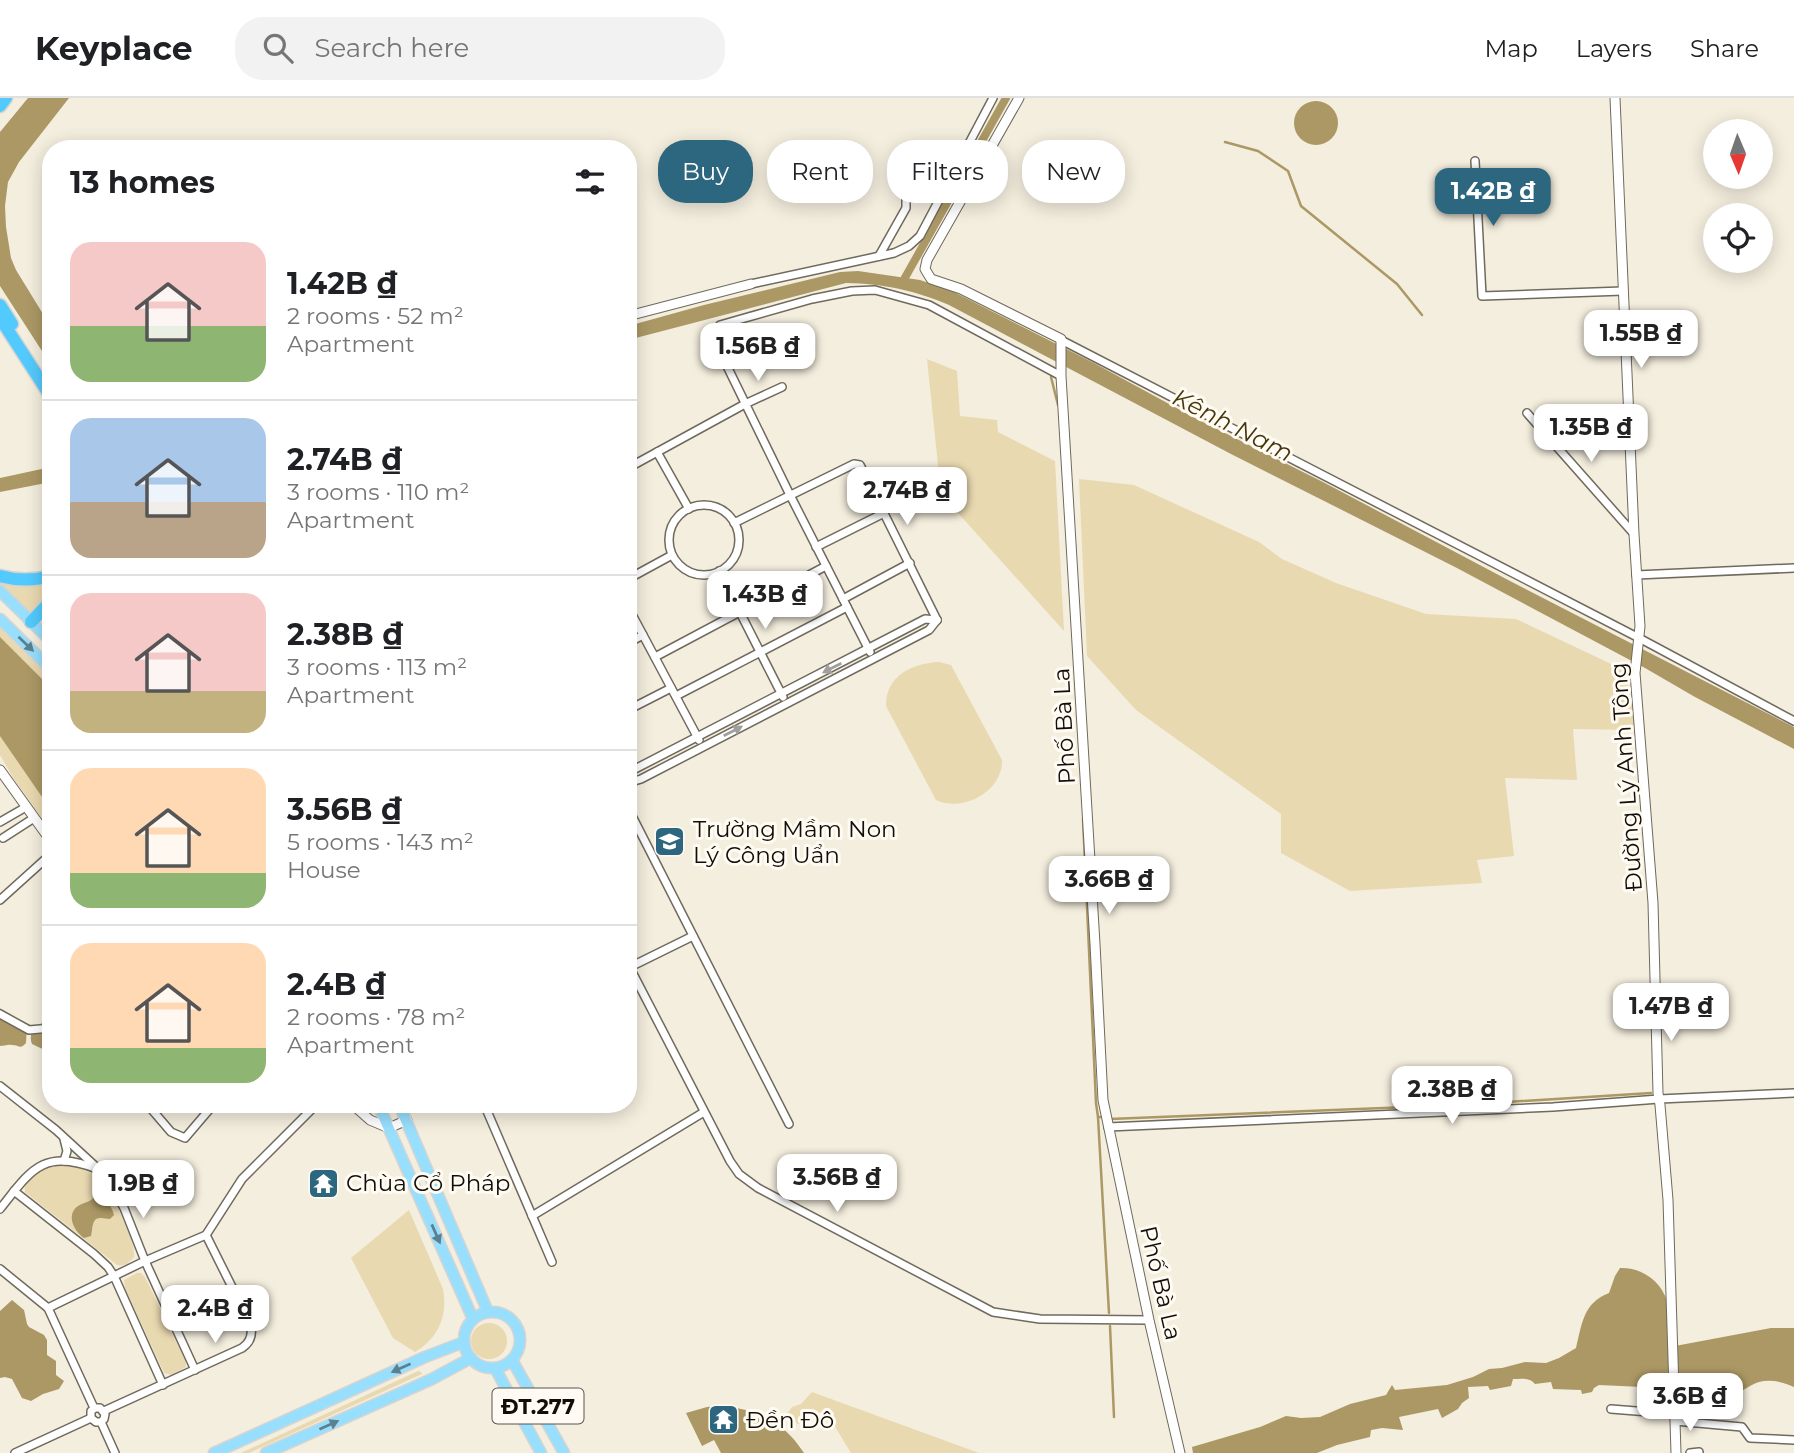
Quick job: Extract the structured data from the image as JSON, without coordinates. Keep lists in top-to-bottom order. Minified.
{"streets":{"main road":["ĐT.277"],"street":["Phố Bà La","Đường Lý Anh Tông"]},"water":["Kênh Nam"],"places":{"school or university":["Trường Mầm Non Lý Công Uẩn"],"temple":["Chùa Cổ Pháp","Đền Đô"]},"north":"bottom","page":{"header":"Keyplace","search":"Search here","nav":["Map","Layers","Share"],"chip":["Buy","Rent","Filters","New"],"heading":"13 homes","price":["1.42B ₫","1.55B ₫","1.56B ₫","1.35B ₫","2.74B ₫","1.43B ₫","3.66B ₫","1.47B ₫","2.38B ₫","3.56B ₫","1.9B ₫","2.4B ₫","3.6B ₫"],"list":[{"name":"1.42B ₫","note":"2 rooms · 52 m² · Apartment"},{"name":"2.74B ₫","note":"3 rooms · 110 m² · Apartment"},{"name":"2.38B ₫","note":"3 rooms · 113 m² · Apartment"},{"name":"3.56B ₫","note":"5 rooms · 143 m² · House"},{"name":"2.4B ₫","note":"2 rooms · 78 m² · Apartment"}]}}
